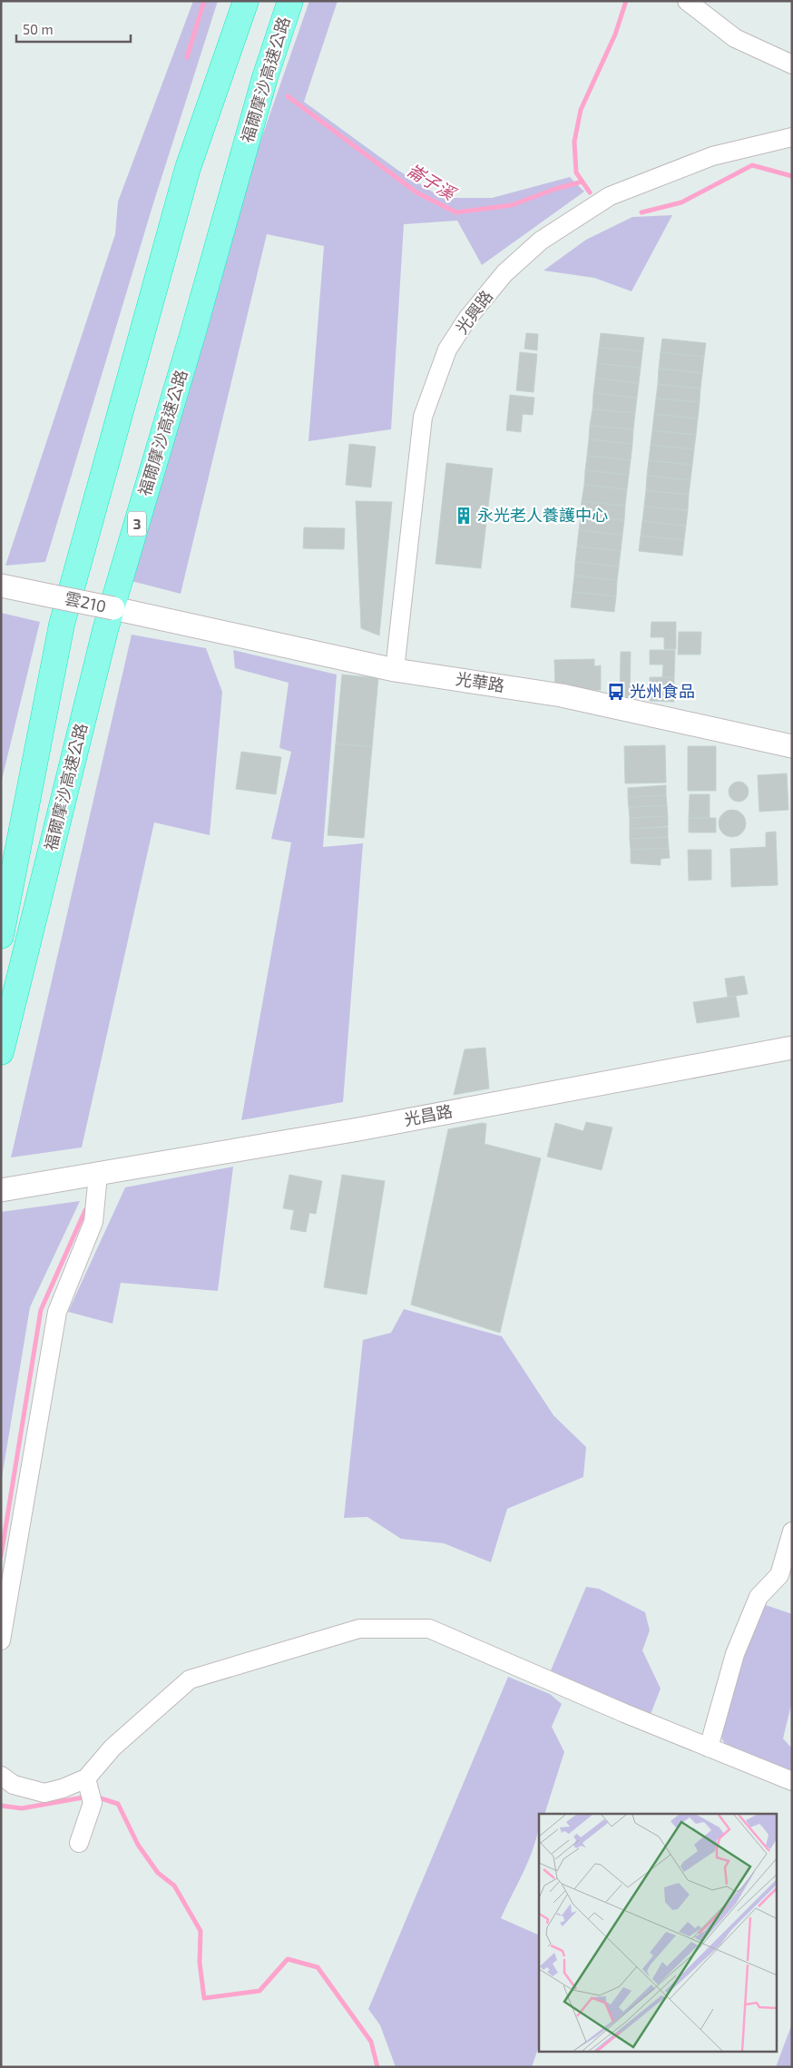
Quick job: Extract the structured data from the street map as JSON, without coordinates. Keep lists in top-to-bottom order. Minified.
{"streets":{"highway":["福爾摩沙高速公路","3"],"street":["光興路","雲210","光華路","光昌路"]},"crossings":[["光興路","光華路"],["雲210","光華路"]],"water":["崙子溪"],"places":{"building":["永光老人養護中心"],"bus stop":["光州食品"]},"scale_bar":"50 m"}
